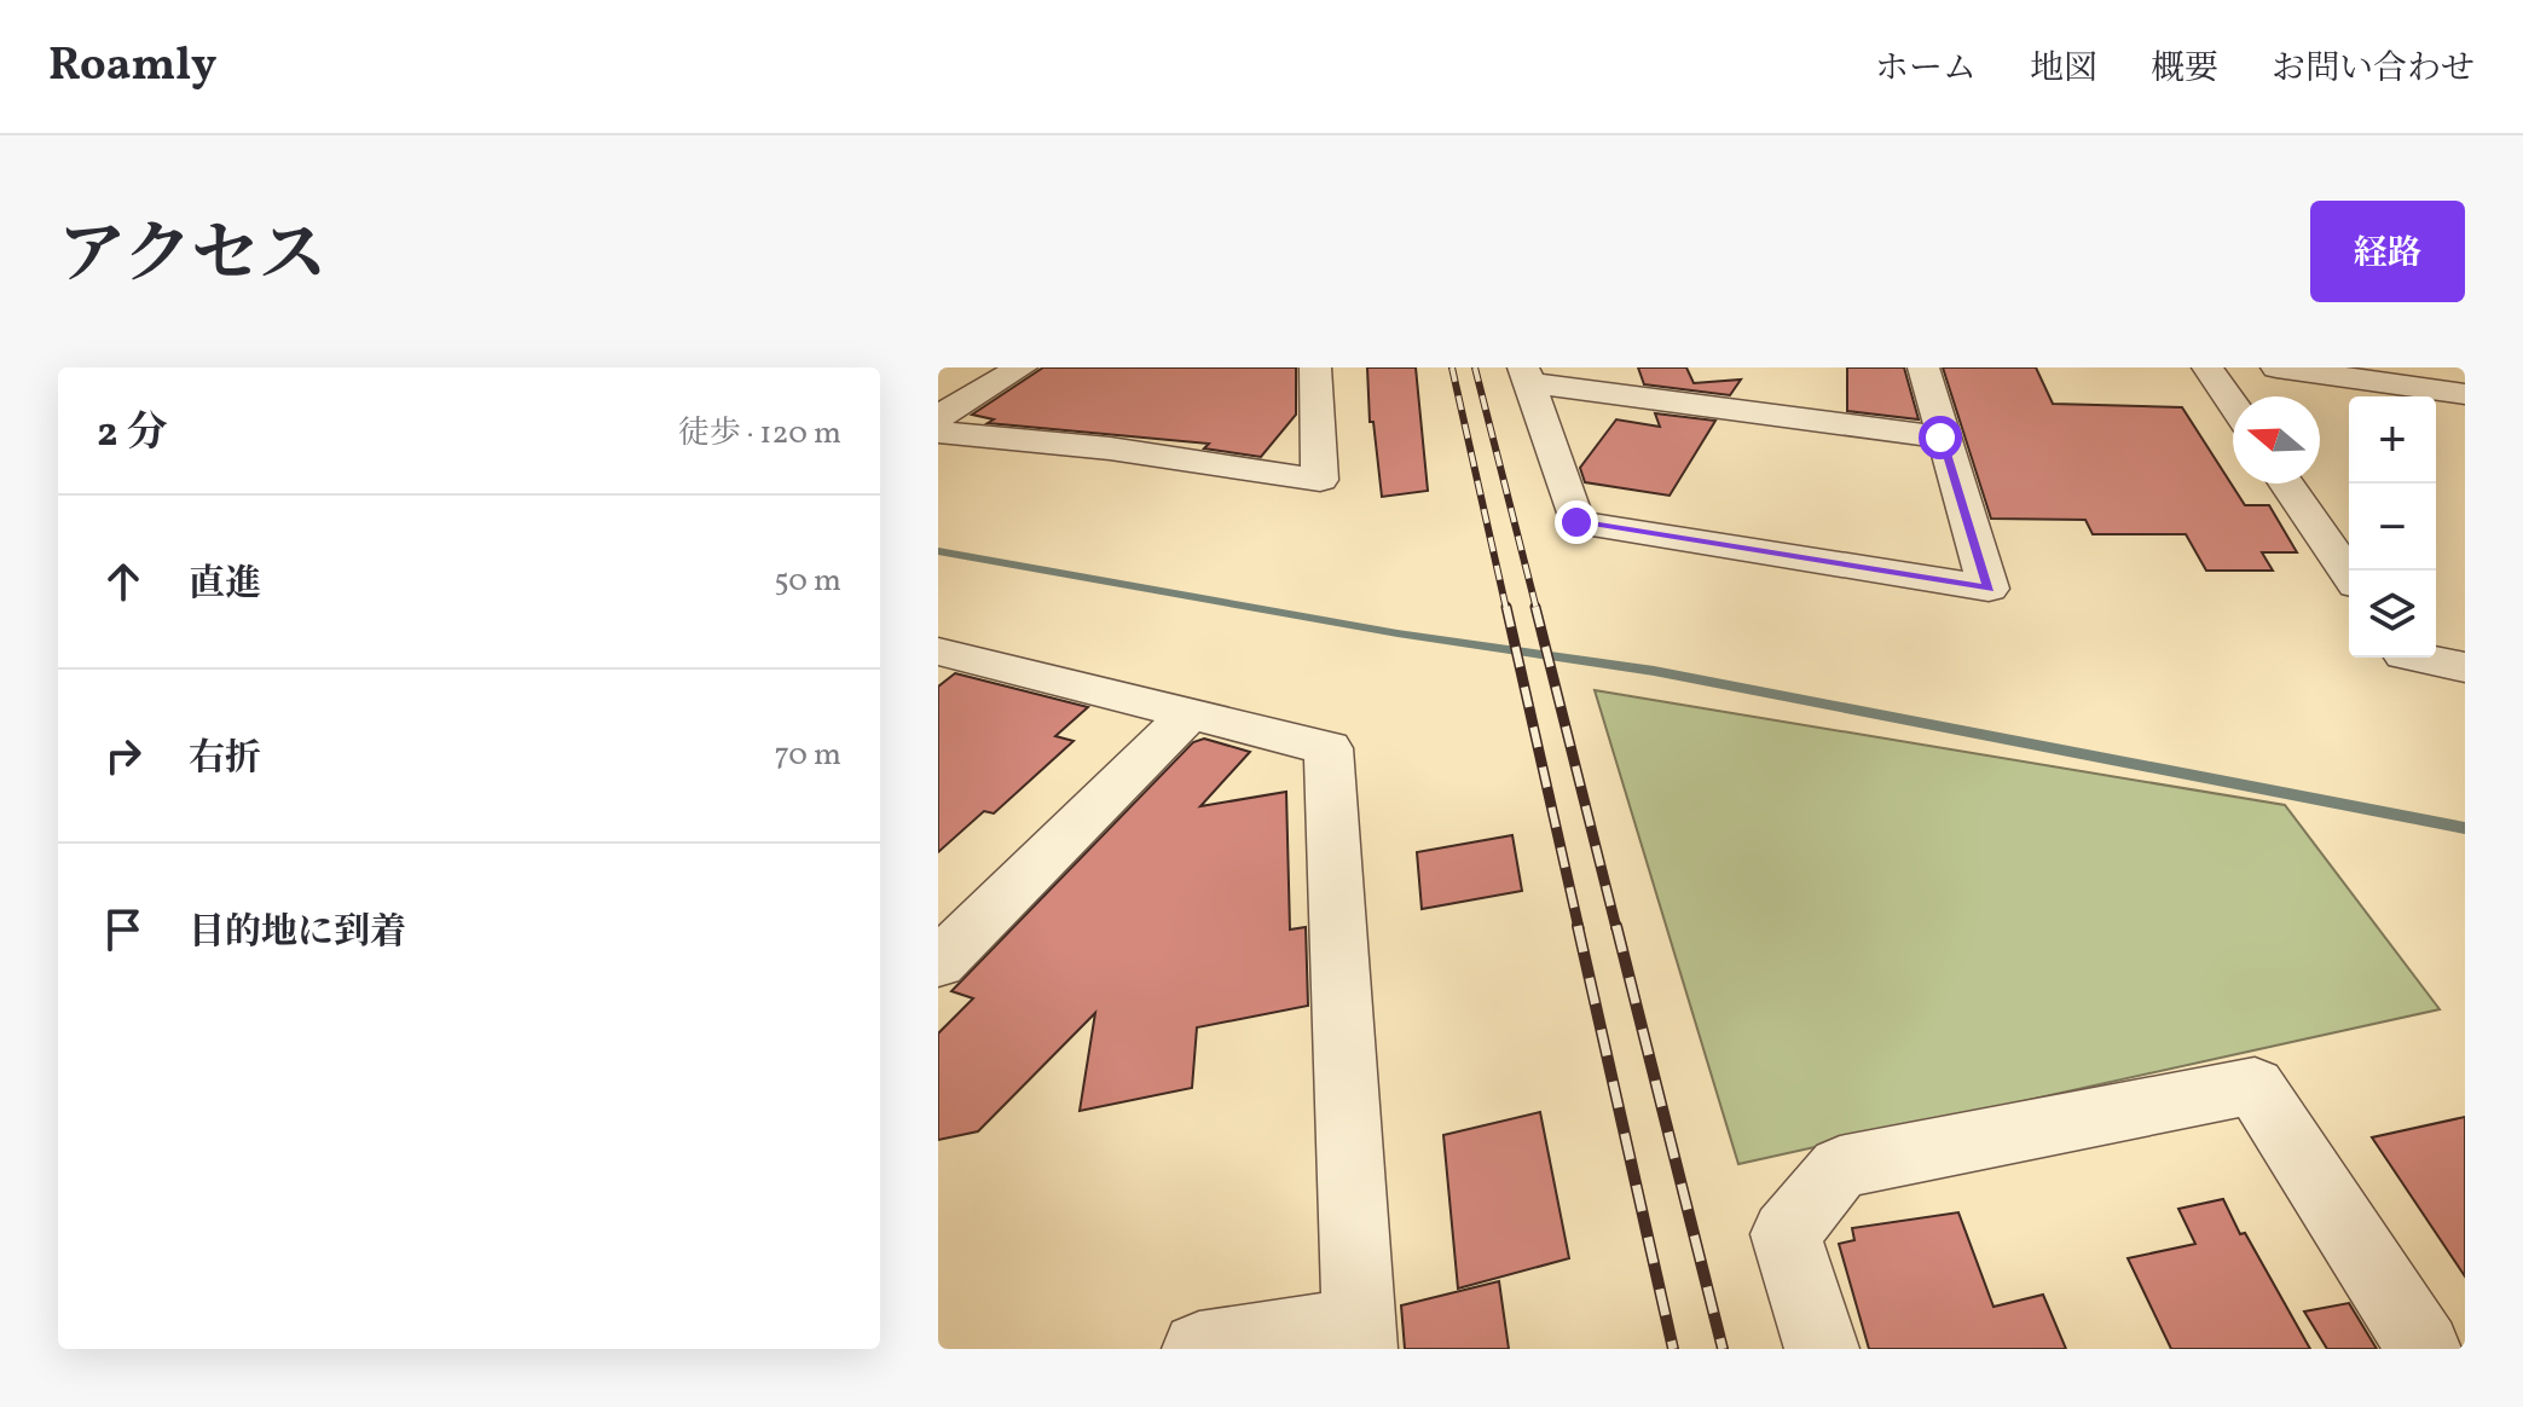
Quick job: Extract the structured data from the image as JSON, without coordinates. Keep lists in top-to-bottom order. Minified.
{"north":"left","page":{"header":"Roamly","nav":["ホーム","地図","概要","お問い合わせ"],"title":"アクセス","buttons":"経路","heading":["2 分","徒歩 · 120 m"],"map_buttons":["+","−"],"list":[["直進","50 m"],["右折","70 m"],"目的地に到着"]}}
